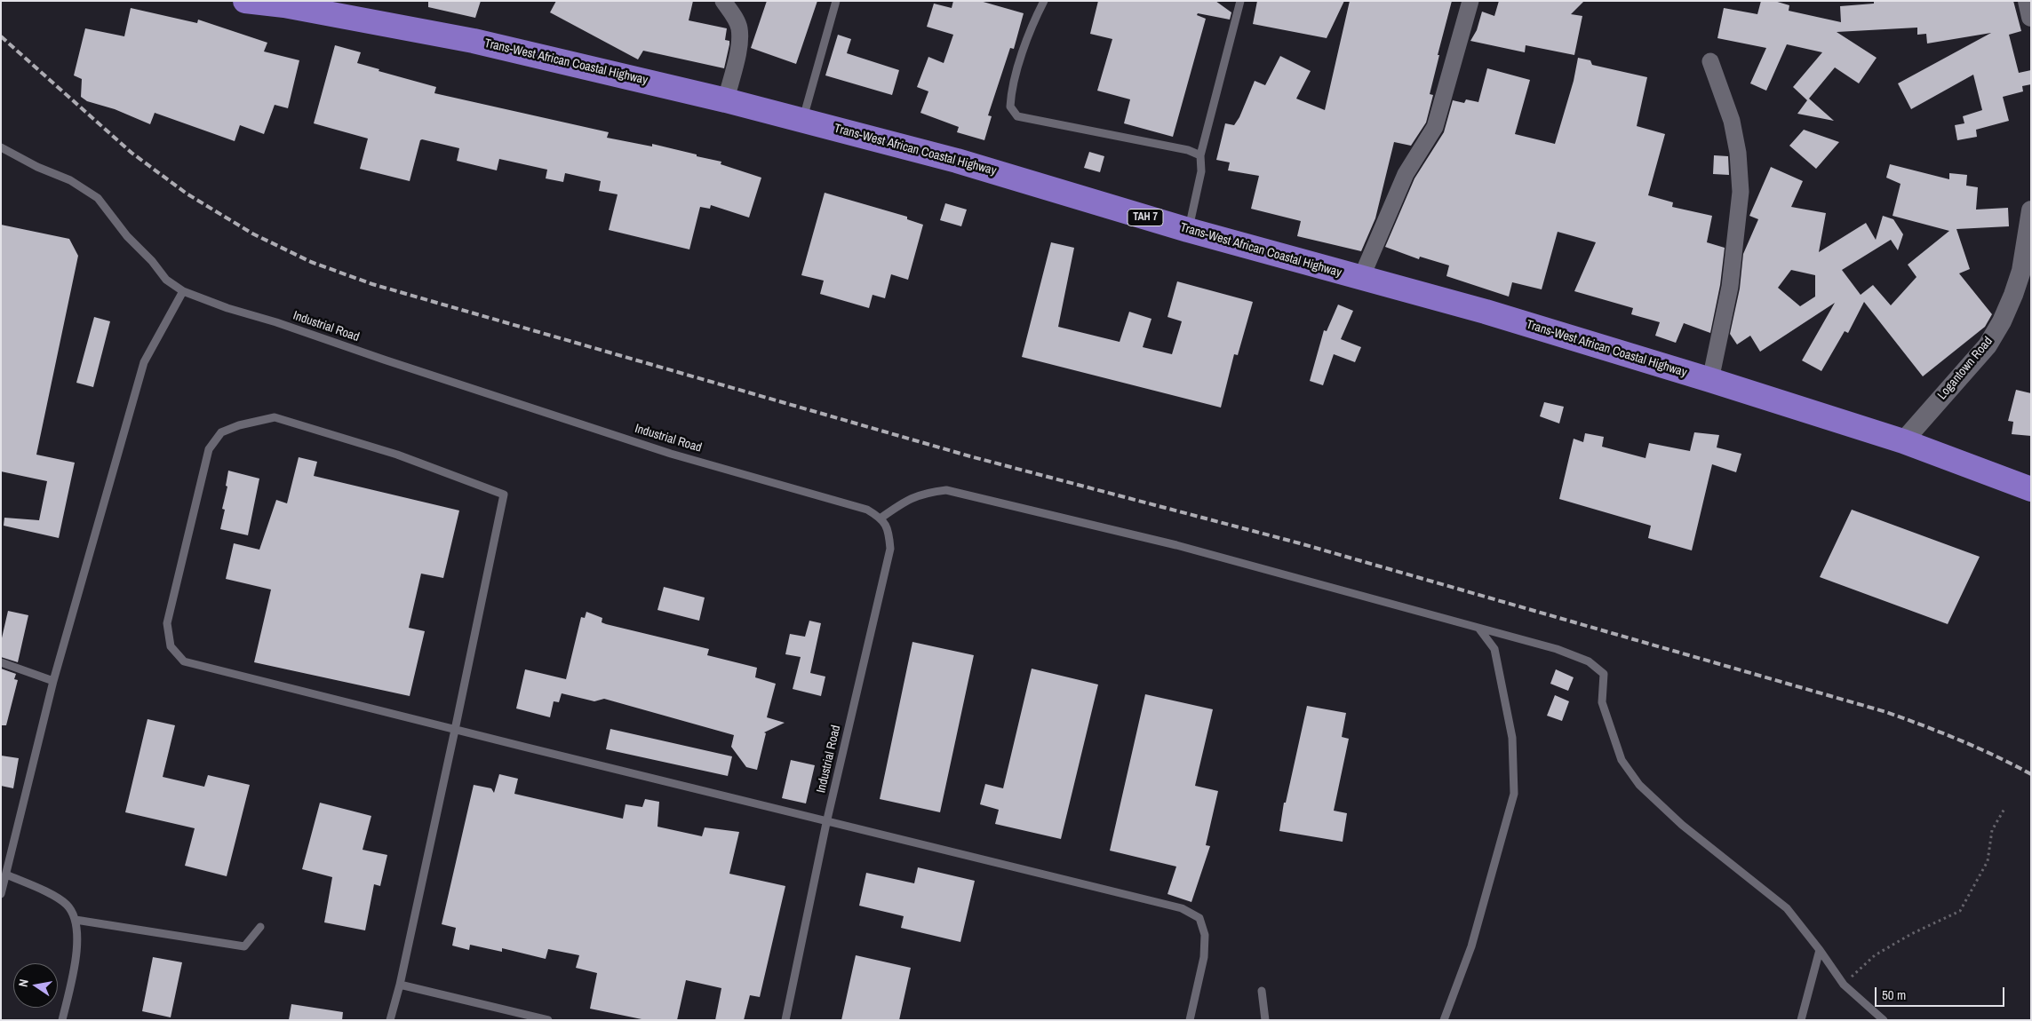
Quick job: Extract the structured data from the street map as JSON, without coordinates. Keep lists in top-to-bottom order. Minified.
{"streets":{"highway":["Trans-West African Coastal Highway","TAH 7"],"street":["Logantown Road"],"lane":["Industrial Road"]},"crossings":[["Trans-West African Coastal Highway","Logantown Road"]],"scale_bar":"50 m","north":"left"}
